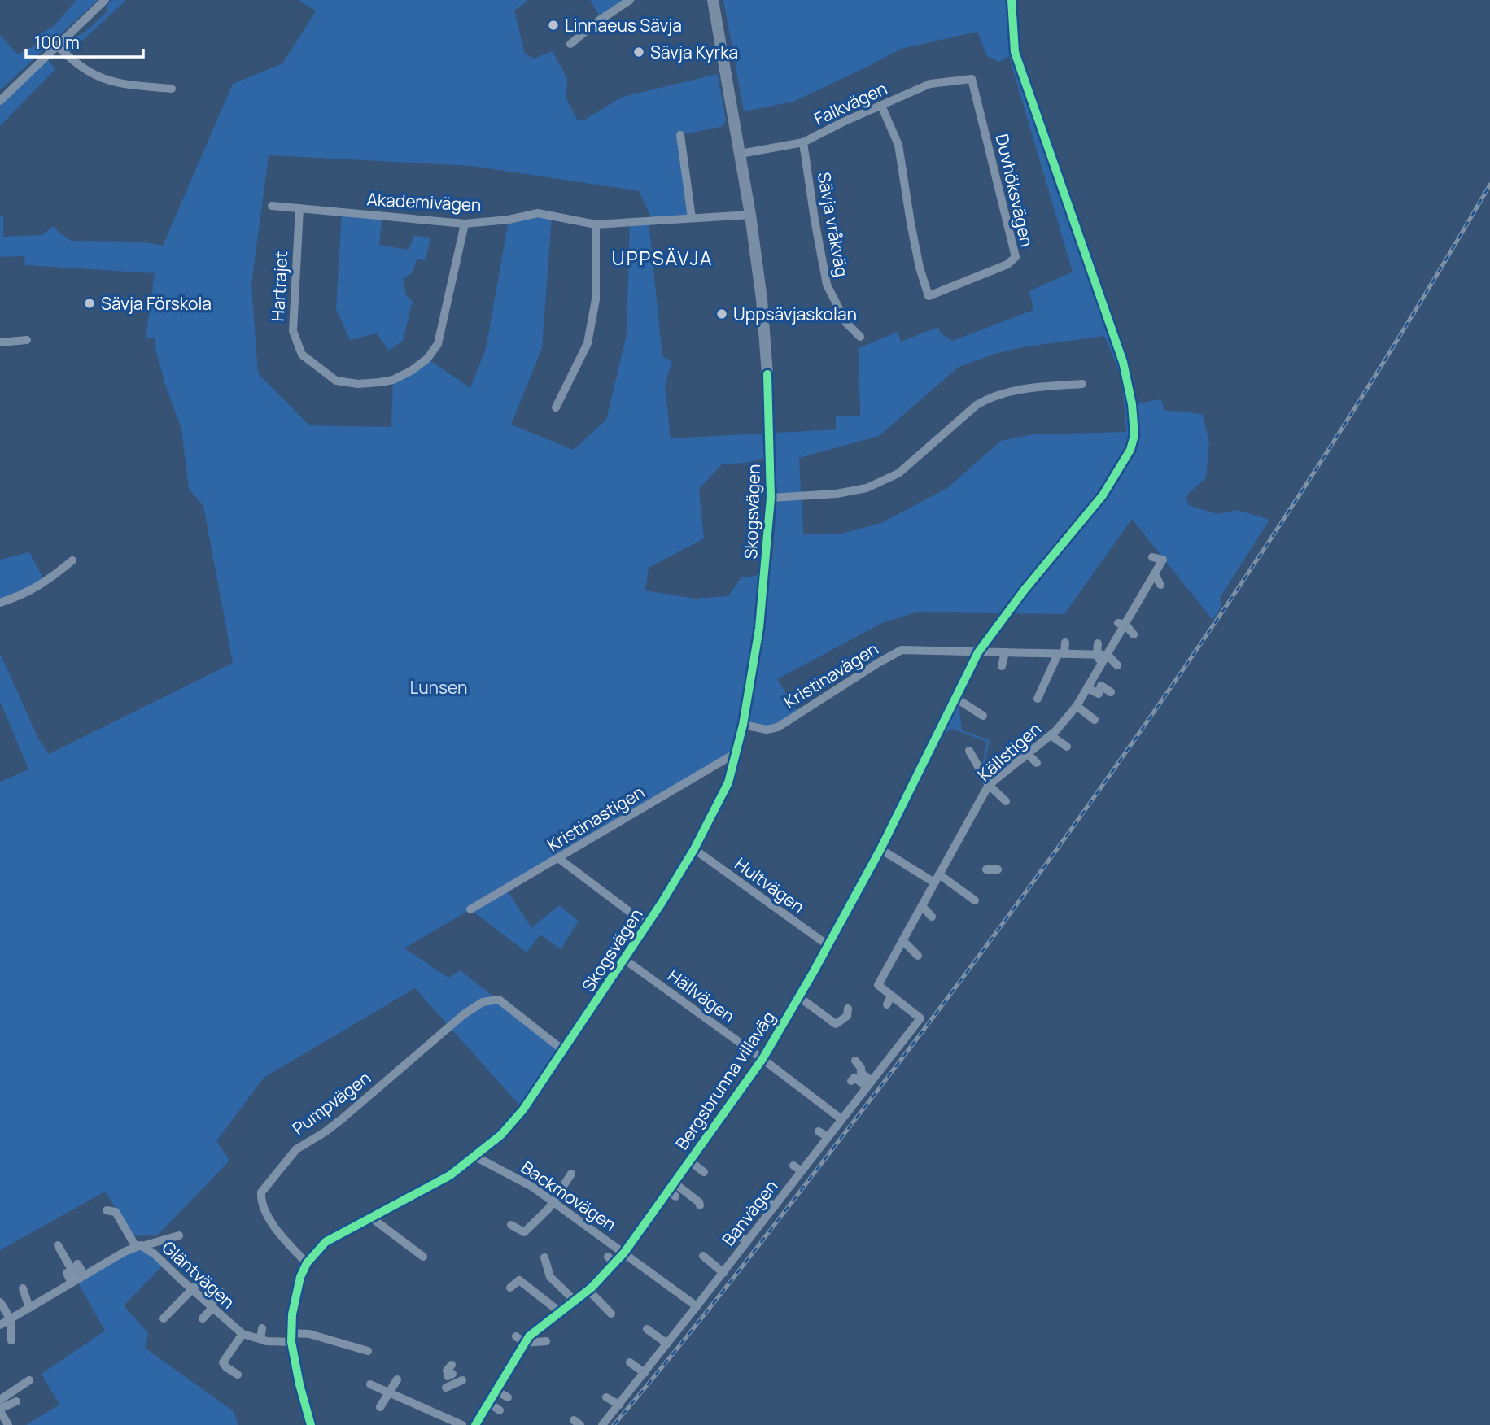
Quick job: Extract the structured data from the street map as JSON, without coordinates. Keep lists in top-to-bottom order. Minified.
{"streets":{"street":["Falkvägen","Duvhöksvägen","Akademivägen","Sävja vråkväg","Hartrajet","Skogsvägen","Kristinavägen","Källstigen","Kristinastigen","Hultvägen","Hällvägen","Bergsbrunna villaväg","Pumpvägen","Backmovägen","Banvägen","Gläntvägen"]},"crossings":[["Falkvägen","Duvhöksvägen"],["Falkvägen","Sävja vråkväg"],["Falkvägen","Skogsvägen"],["Akademivägen","Hartrajet"],["Akademivägen","Skogsvägen"],["Skogsvägen","Kristinavägen"],["Skogsvägen","Kristinastigen"],["Skogsvägen","Hultvägen"],["Skogsvägen","Hällvägen"],["Skogsvägen","Pumpvägen"],["Skogsvägen","Backmovägen"],["Skogsvägen","Gläntvägen"],["Kristinavägen","Källstigen"],["Kristinavägen","Bergsbrunna villaväg"],["Källstigen","Banvägen"],["Hultvägen","Bergsbrunna villaväg"],["Hällvägen","Bergsbrunna villaväg"],["Hällvägen","Banvägen"],["Bergsbrunna villaväg","Backmovägen"],["Backmovägen","Banvägen"]],"districts":["UPPSÄVJA"],"parks":["Lunsen"],"places":["Linnaeus Sävja","Sävja Kyrka","Sävja Förskola","Uppsävjaskolan"],"scale_bar":"100 m"}
